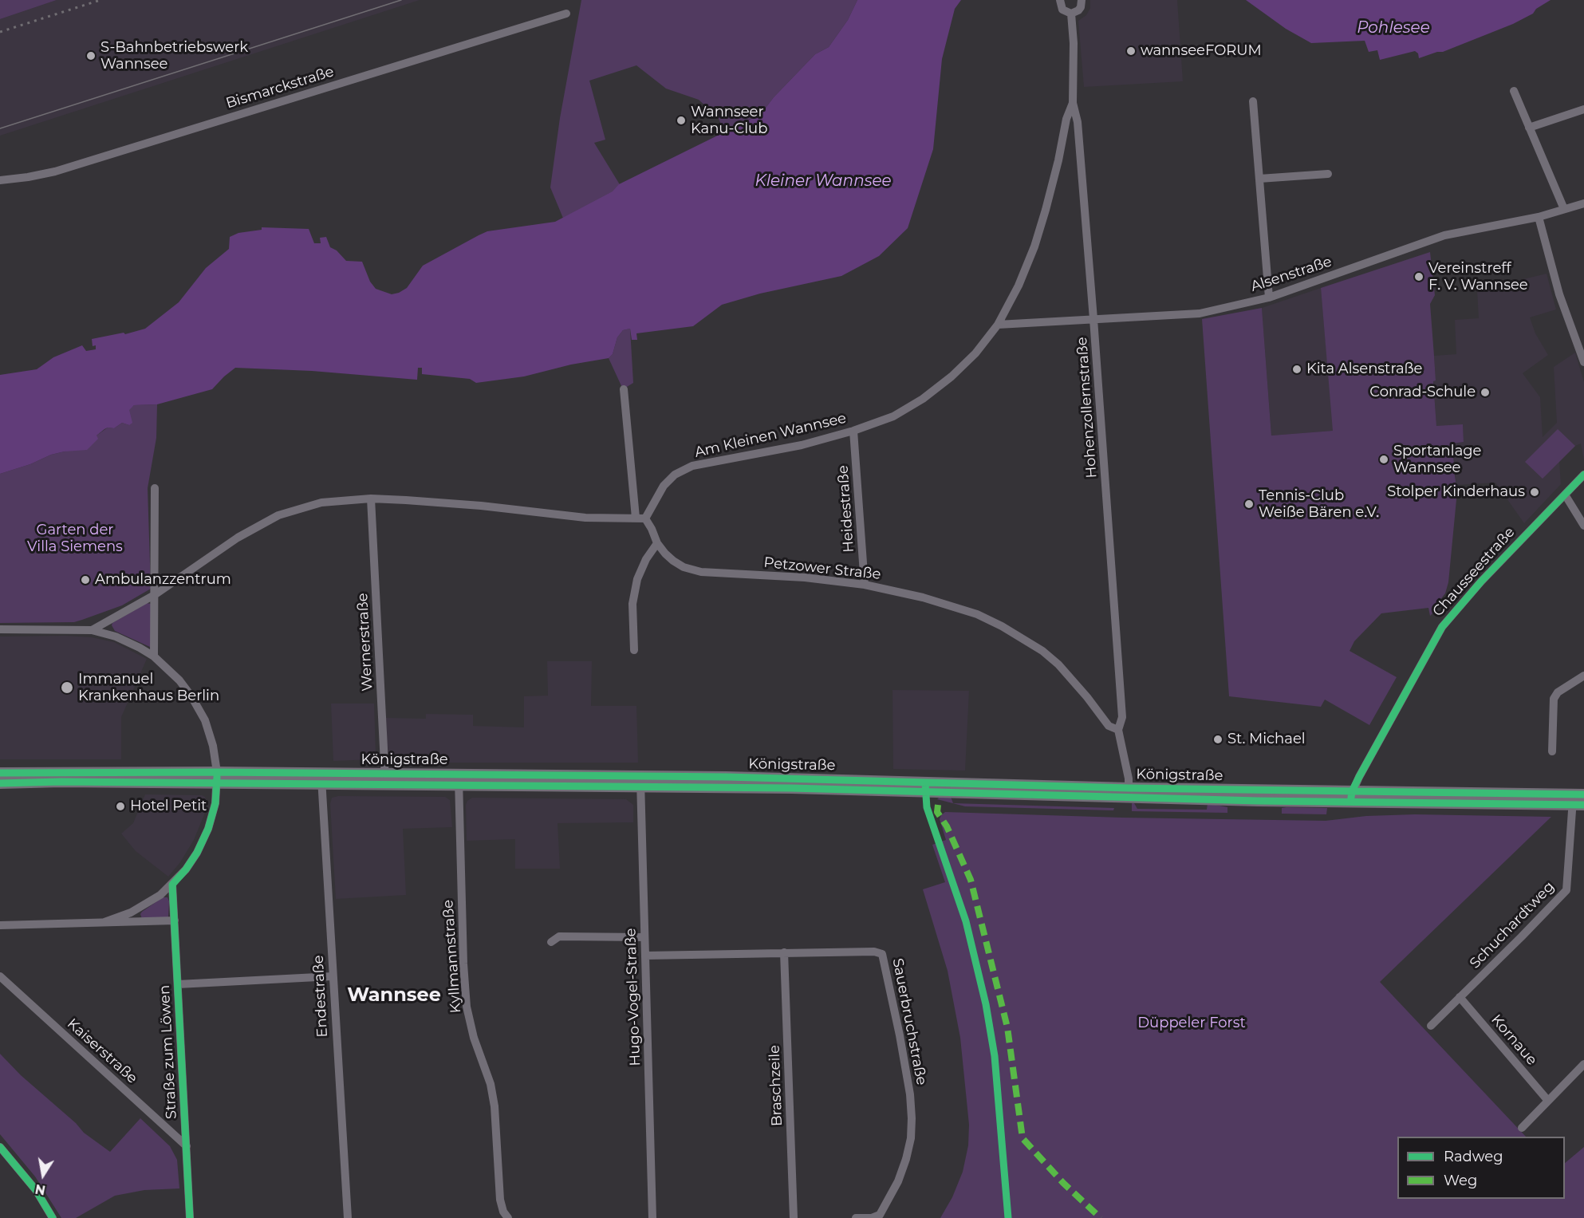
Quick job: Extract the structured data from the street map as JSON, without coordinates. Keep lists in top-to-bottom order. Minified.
{"streets":{"main road":["Königstraße"],"street":["Bismarckstraße","Alsenstraße","Hohenzollernstraße","Am Kleinen Wannsee","Heidestraße","Petzower Straße","Chausseestraße","Wernerstraße","Schuchardtweg","Kyllmannstraße","Endestraße","Hugo-Vogel-Straße","Sauerbruchstraße","Kornaue","Kaiserstraße","Straße zum Löwen","Braschzeile"]},"crossings":[["Alsenstraße","Hohenzollernstraße"],["Alsenstraße","Am Kleinen Wannsee"],["Hohenzollernstraße","Am Kleinen Wannsee"],["Hohenzollernstraße","Petzower Straße"],["Hohenzollernstraße","Königstraße"],["Am Kleinen Wannsee","Heidestraße"],["Am Kleinen Wannsee","Petzower Straße"],["Heidestraße","Petzower Straße"],["Chausseestraße","Königstraße"],["Wernerstraße","Königstraße"],["Königstraße","Schuchardtweg"],["Königstraße","Kyllmannstraße"],["Königstraße","Endestraße"],["Königstraße","Hugo-Vogel-Straße"],["Schuchardtweg","Kornaue"],["Hugo-Vogel-Straße","Sauerbruchstraße"],["Sauerbruchstraße","Braschzeile"],["Kaiserstraße","Straße zum Löwen"]],"districts":["Wannsee"],"water":["Pohlesee","Kleiner Wannsee"],"parks":["Garten der Villa Siemens","Düppeler Forst"],"places":["wannseeFORUM","S-Bahnbetriebswerk Wannsee","Wannseer Kanu-Club","Vereinstreff F. V. Wannsee","Kita Alsenstraße","Conrad-Schule","Sportanlage Wannsee","Stolper Kinderhaus","Tennis-Club Weiße Bären e.V.","Ambulanzzentrum","Immanuel Krankenhaus Berlin","St. Michael","Hotel Petit"],"legend":["Radweg","Weg"],"north":"bottom"}
